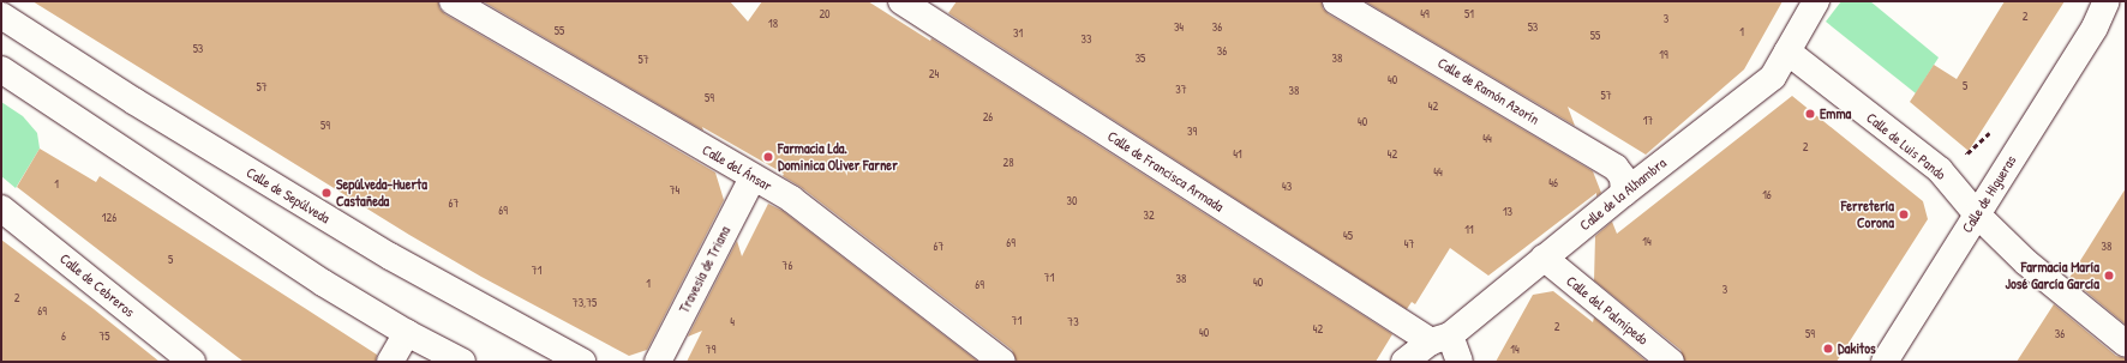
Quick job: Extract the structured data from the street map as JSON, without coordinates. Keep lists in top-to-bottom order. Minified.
{"streets":{"street":["Calle de Ramón Azorín","Calle de Luis Pando","Calle del Ánsar","Calle de Francisca Armada","Calle de la Alhambra","Calle de Higueras","Calle de Sepúlveda","Travesía de Triana","Calle de Cebreros","Calle del Palmípedo"]},"crossings":[["Calle de Ramón Azorín","Calle de la Alhambra"],["Calle de Luis Pando","Calle de la Alhambra"],["Calle de Luis Pando","Calle de Higueras"],["Calle del Ánsar","Travesía de Triana"],["Calle de Francisca Armada","Calle de la Alhambra"],["Calle de la Alhambra","Calle del Palmípedo"]],"places":["Emma","Farmacia Lda. Dominica Oliver Farner","Sepúlveda-Huerta Castañeda","Ferretería Corona","Farmacia María José García García","Dakitos"],"house_numbers":["20","49","51","2","3","18","34","36","53","55","1","31","55","33","53","36","19","35","38","57","24","40","5","57","37","38","57","59","42","26","17","40","59","39","44","2","41","42","28","44","46","1","43","74","16","30","67","69","13","32","126","11","45","14","69","47","67","38","5","76","71","71","38","40","1","69","3","2","73,75","69","71","4","73","2","42","40","59","36","6","75","79","14"]}
